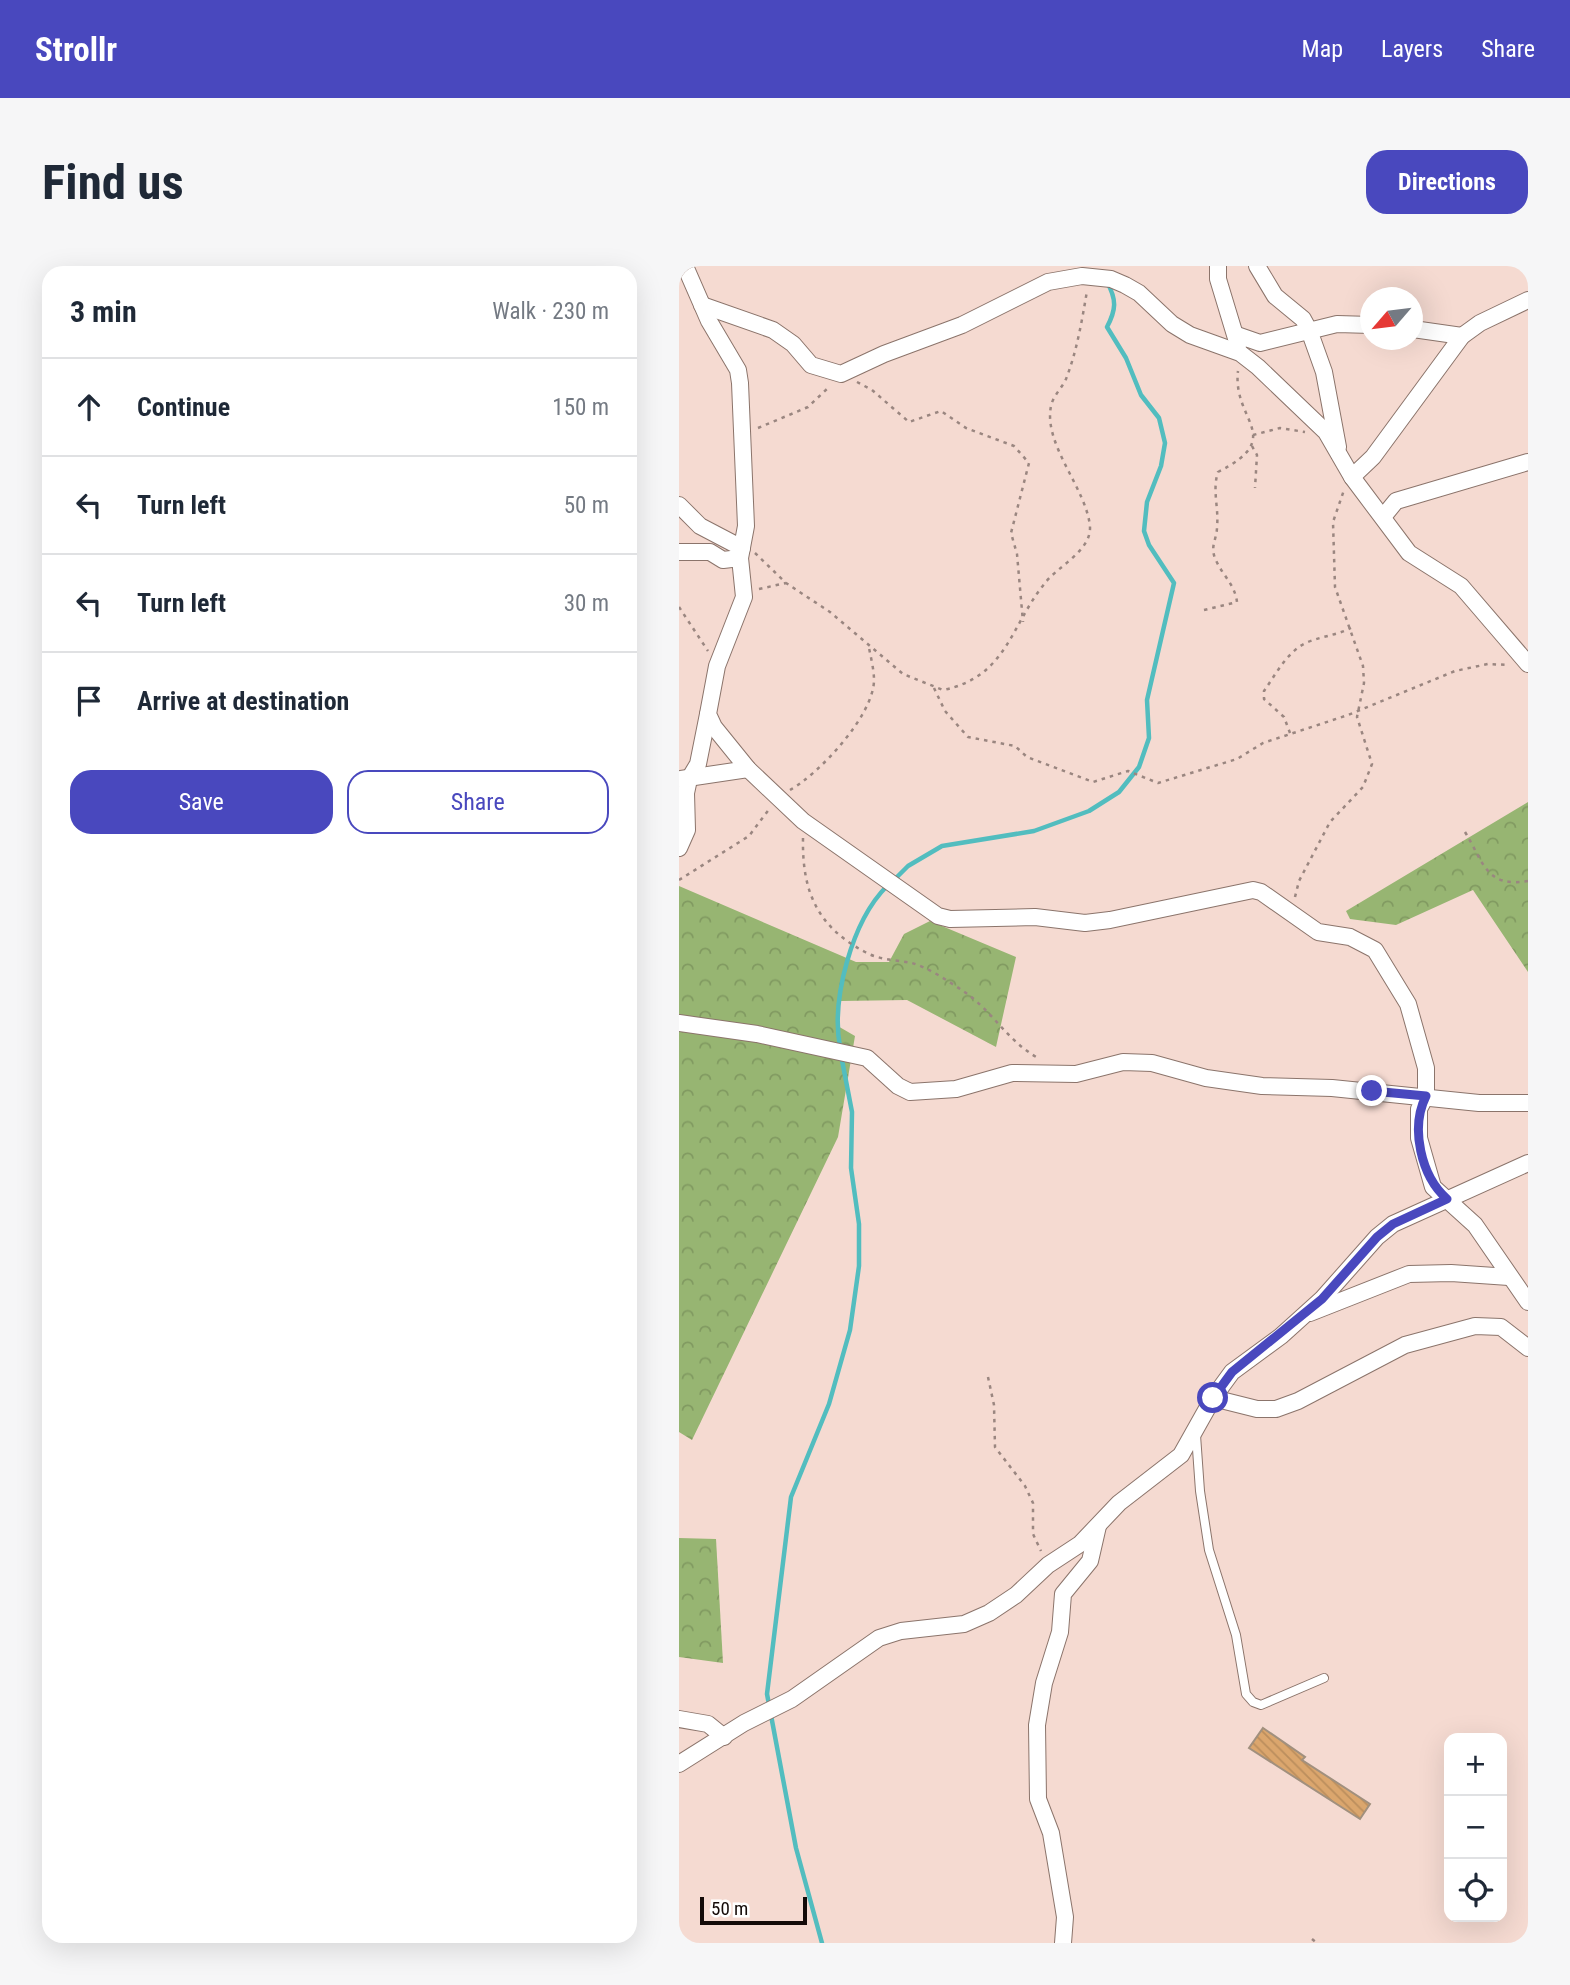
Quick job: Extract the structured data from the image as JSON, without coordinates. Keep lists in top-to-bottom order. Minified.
{"scale_bar":"50 m","north":"bottom left","page":{"header":"Strollr","nav":["Map","Layers","Share"],"buttons":["Directions",["Save","Share"]],"title":"Find us","heading":["3 min","Walk · 230 m"],"list":[["Continue","150 m"],["Turn left","50 m"],["Turn left","30 m"],"Arrive at destination"],"map_buttons":["+","−"],"scale":"50 m"}}
